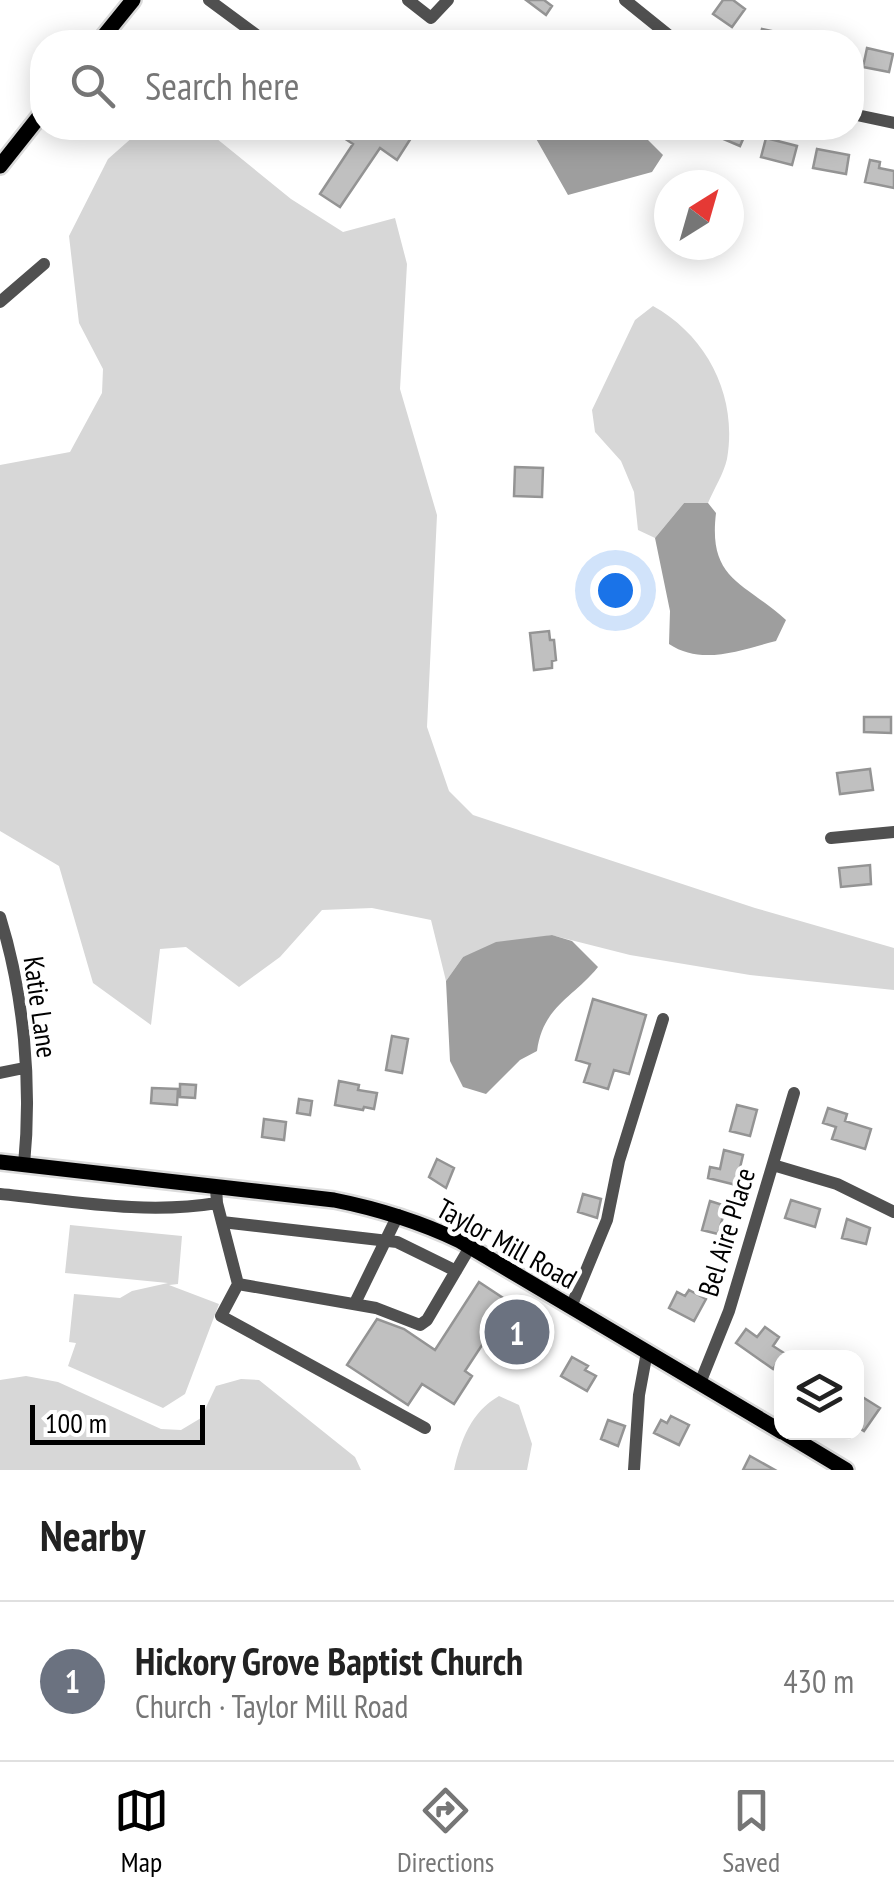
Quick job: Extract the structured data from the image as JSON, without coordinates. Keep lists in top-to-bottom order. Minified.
{"streets":{"main road":["Taylor Mill Road"],"street":["Katie Lane","Bel Aire Place"]},"crossings":[["Katie Lane","Taylor Mill Road"],["Bel Aire Place","Taylor Mill Road"]],"scale_bar":"100 m","north":"top right","page":{"search":"Search here","pins":"1","scale":"100 m","heading":"Nearby","list":[{"mark":"1","name":"Hickory Grove Baptist Church","note":"Church · Taylor Mill Road","value":"430 m"}],"nav":["Map","Directions","Saved"]}}
